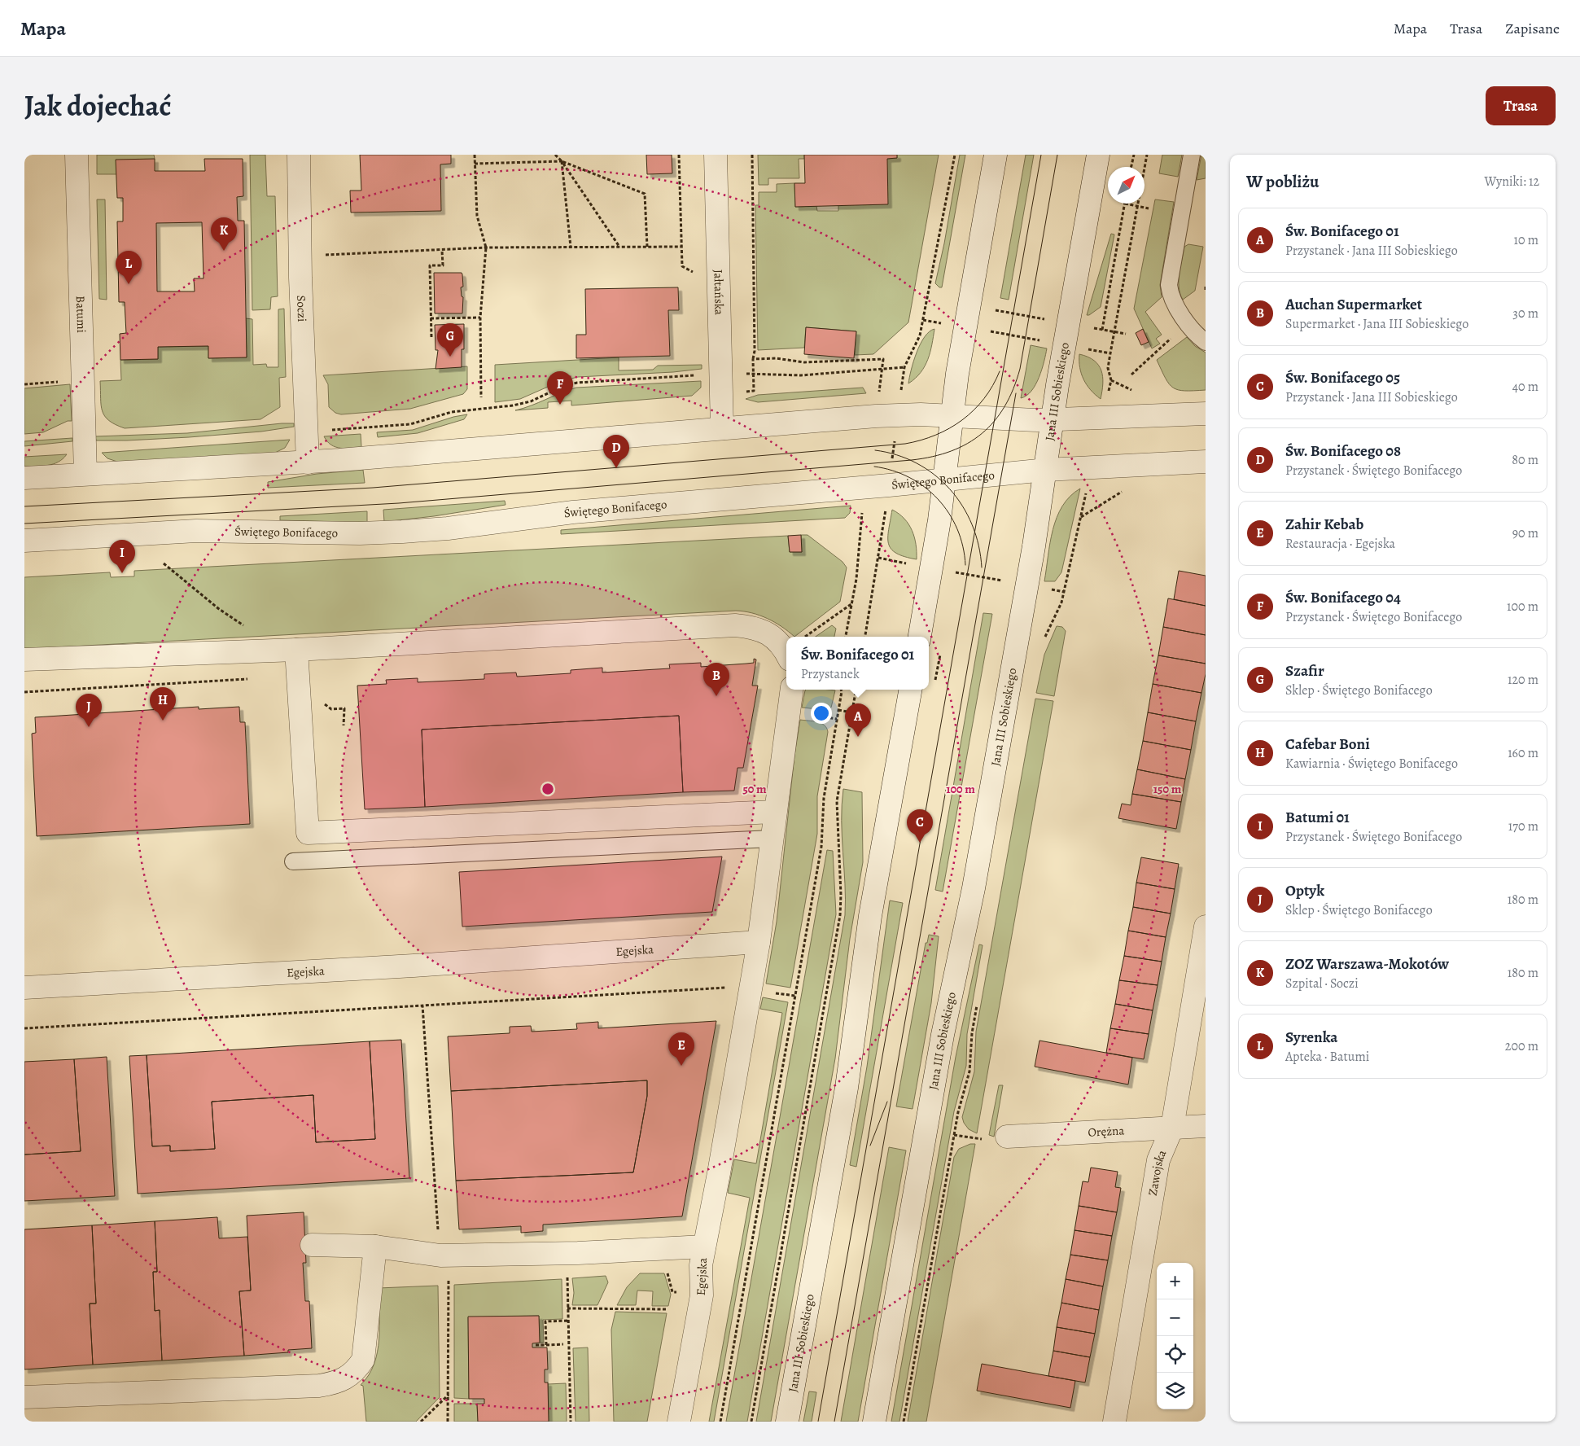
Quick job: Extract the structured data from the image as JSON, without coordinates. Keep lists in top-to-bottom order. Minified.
{"streets":{"street":["Jałtańska","Soczi","Batumi","Jana III Sobieskiego","Świętego Bonifacego","Egejska","Orężna","Zawojska"]},"crossings":[["Jana III Sobieskiego","Świętego Bonifacego"],["Orężna","Zawojska"]],"north":"top right","page":{"header":"Mapa","nav":["Mapa","Trasa","Zapisane"],"title":"Jak dojechać","buttons":"Trasa","heading":["W pobliżu","Wyniki: 12"],"list":[{"mark":"A","name":"Św. Bonifacego 01","note":"Przystanek · Jana III Sobieskiego","value":"10 m"},{"mark":"B","name":"Auchan Supermarket","note":"Supermarket · Jana III Sobieskiego","value":"30 m"},{"mark":"C","name":"Św. Bonifacego 05","note":"Przystanek · Jana III Sobieskiego","value":"40 m"},{"mark":"D","name":"Św. Bonifacego 08","note":"Przystanek · Świętego Bonifacego","value":"80 m"},{"mark":"E","name":"Zahir Kebab","note":"Restauracja · Egejska","value":"90 m"},{"mark":"F","name":"Św. Bonifacego 04","note":"Przystanek · Świętego Bonifacego","value":"100 m"},{"mark":"G","name":"Szafir","note":"Sklep · Świętego Bonifacego","value":"120 m"},{"mark":"H","name":"Cafebar Boni","note":"Kawiarnia · Świętego Bonifacego","value":"160 m"},{"mark":"I","name":"Batumi 01","note":"Przystanek · Świętego Bonifacego","value":"170 m"},{"mark":"J","name":"Optyk","note":"Sklep · Świętego Bonifacego","value":"180 m"},{"mark":"K","name":"ZOZ Warszawa-Mokotów","note":"Szpital · Soczi","value":"180 m"},{"mark":"L","name":"Syrenka","note":"Apteka · Batumi","value":"200 m"}],"pins":["K","L","G","F","D","I","B","H","J","A","C","E"],"popup":["Św. Bonifacego 01","Przystanek"],"map_buttons":["+","−"]},"rings":["50 m","100 m","150 m"]}
